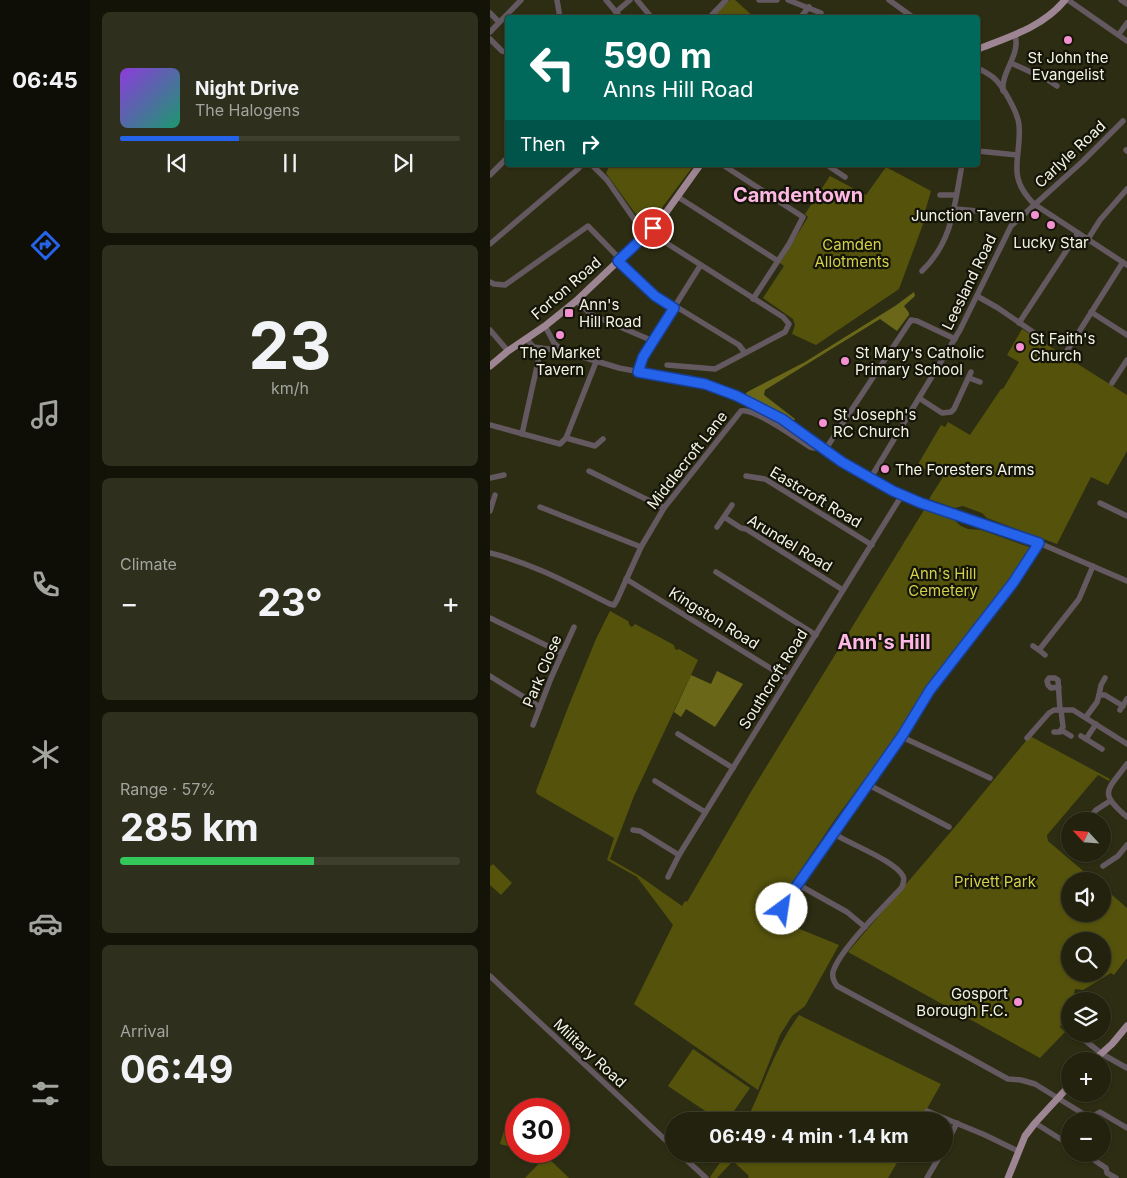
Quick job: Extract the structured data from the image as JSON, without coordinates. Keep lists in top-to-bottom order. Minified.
{"streets":{"main road":["Forton Road"],"street":["Carlyle Road","Leesland Road","Middlecroft Lane","Eastcroft Road","Arundel Road","Kingston Road","Park Close","Southcroft Road","Military Road"]},"crossings":[["Carlyle Road","Leesland Road"],["Middlecroft Lane","Kingston Road"],["Eastcroft Road","Southcroft Road"],["Arundel Road","Southcroft Road"],["Kingston Road","Southcroft Road"]],"districts":["Camdentown","Ann's Hill"],"parks":["Camden Allotments","Ann's Hill Cemetery","Privett Park"],"places":{"other":["St John the Evangelist","Junction Tavern","Lucky Star","The Market Tavern","St Faith's Church","St Mary's Catholic Primary School","St Joseph's RC Church","The Foresters Arms","Gosport Borough F.C."],"transit":["Ann's Hill Road"]},"north":"top left","page":{"tabs":"06:45","turn":["590 m","Anns Hill Road"],"song":["Night Drive","The Halogens"],"then":"Then","tile":[["23","km/h"],"Climate",["Range · 57%","285 km"],["Arrival","06:49"]],"heat":["−","23°","+"],"map_buttons":["+","−"],"limit":"30","trip":"06:49 · 4 min · 1.4 km"}}
